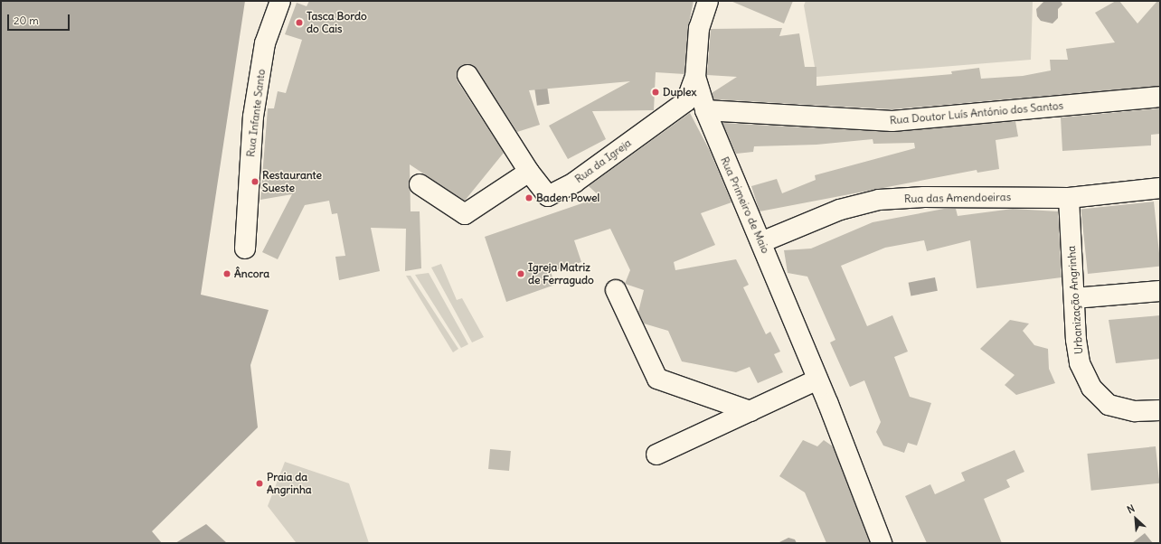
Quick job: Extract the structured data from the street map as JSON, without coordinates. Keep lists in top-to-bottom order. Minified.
{"streets":{"street":["Rua Infante Santo","Rua Doutor Luís António dos Santos","Rua da Igreja","Rua das Amendoeiras","Rua Primeiro de Maio","Urbanização Angrinha"]},"crossings":[["Rua Doutor Luís António dos Santos","Rua Primeiro de Maio"],["Rua da Igreja","Rua Primeiro de Maio"],["Rua das Amendoeiras","Rua Primeiro de Maio"],["Rua das Amendoeiras","Urbanização Angrinha"]],"places":["Tasca Bordo do Cais","Duplex","Restaurante Sueste","Baden Powel","Âncora","Igreja Matriz de Ferragudo","Praia da Angrinha"],"scale_bar":"20 m","north":"top left"}
